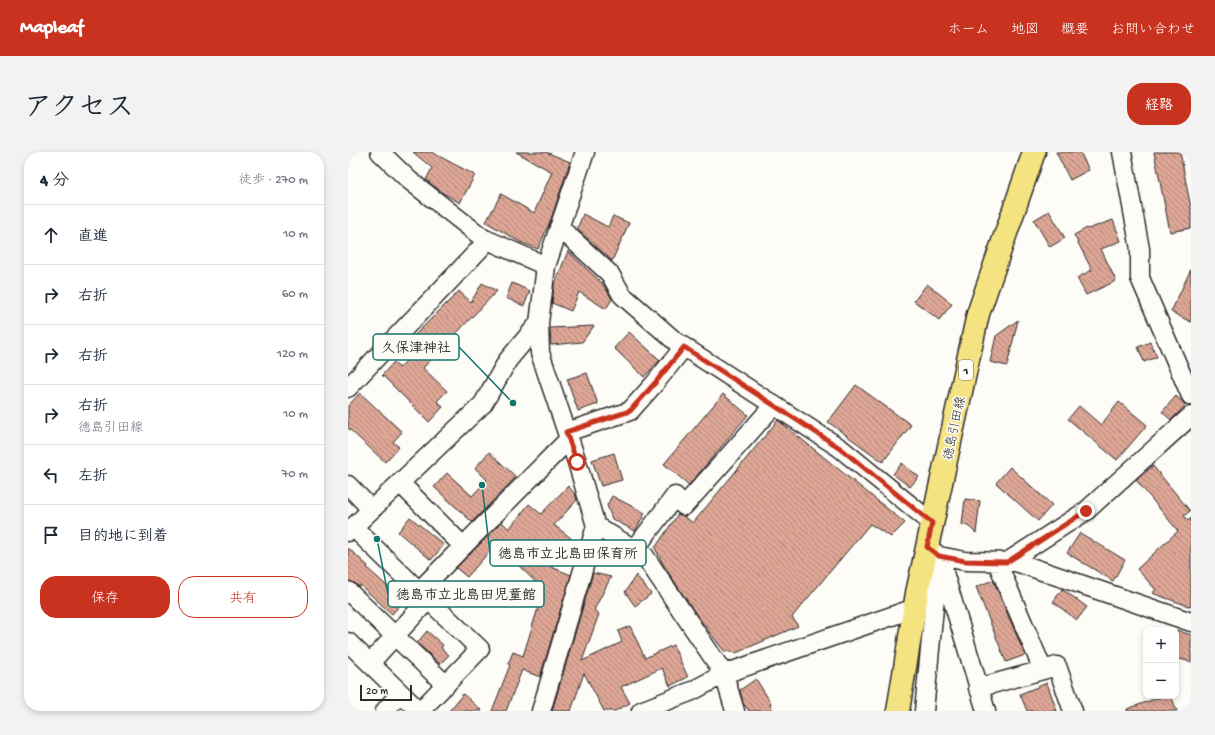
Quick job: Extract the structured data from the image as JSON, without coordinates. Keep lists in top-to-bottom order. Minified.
{"streets":{"main road":["1","徳島引田線"]},"places":["久保津神社","徳島市立北島田保育所","徳島市立北島田児童館"],"scale_bar":"20 m","page":{"header":"Mapleaf","nav":["ホーム","地図","概要","お問い合わせ"],"title":"アクセス","buttons":["経路",["保存","共有"]],"heading":["4 分","徒歩 · 270 m"],"list":[["直進","10 m"],["右折","60 m"],["右折","120 m"],["右折","徳島引田線","10 m"],["左折","70 m"],"目的地に到着"],"map_buttons":["+","−"],"scale":"20 m"}}
